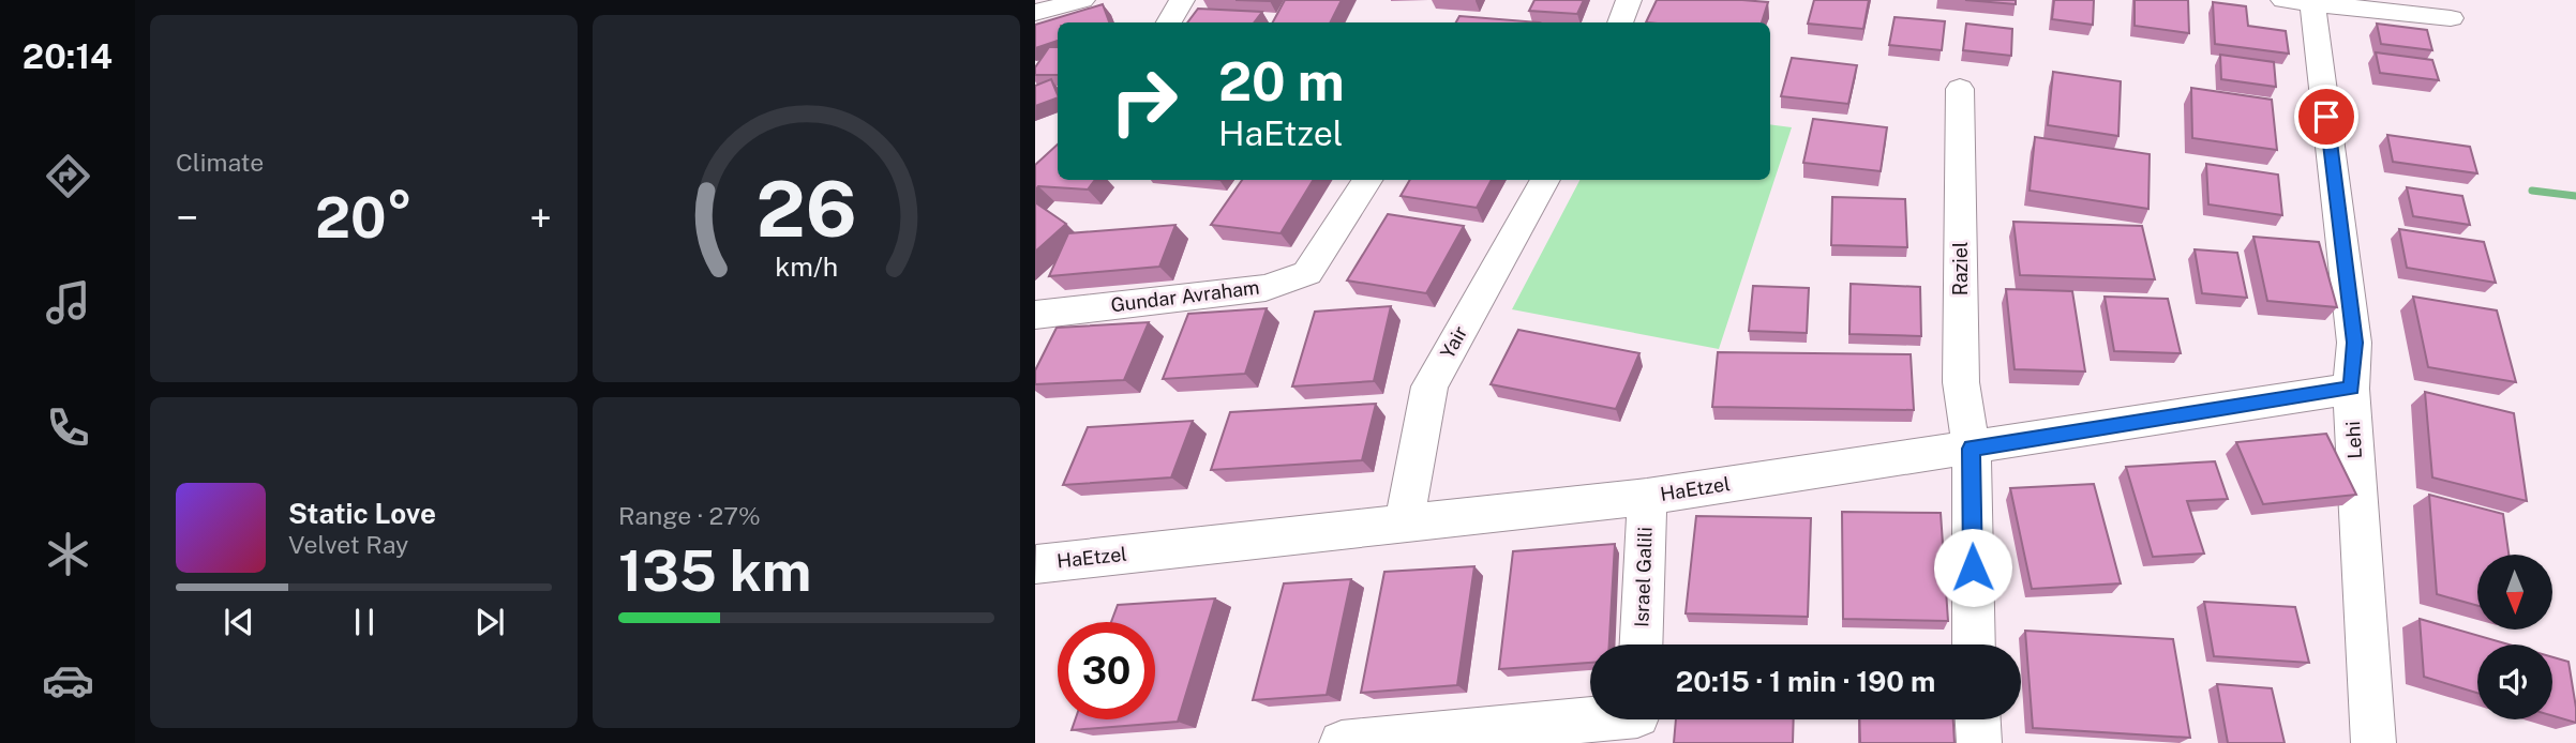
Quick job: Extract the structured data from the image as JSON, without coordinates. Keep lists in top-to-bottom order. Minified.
{"streets":{"street":["Raziel","Gundar Avraham","Yair","Lehi","HaEtzel","Israel Galili"]},"crossings":[["Raziel","HaEtzel"],["Yair","HaEtzel"],["Lehi","HaEtzel"],["HaEtzel","Israel Galili"]],"north":"bottom","page":{"tabs":"20:14","tile":["Climate",["Range · 27%","135 km"]],"turn":["20 m","HaEtzel"],"heat":["−","20°","+"],"song":["Static Love","Velvet Ray"],"limit":"30","trip":"20:15 · 1 min · 190 m","gauge":["26","km/h"]}}
